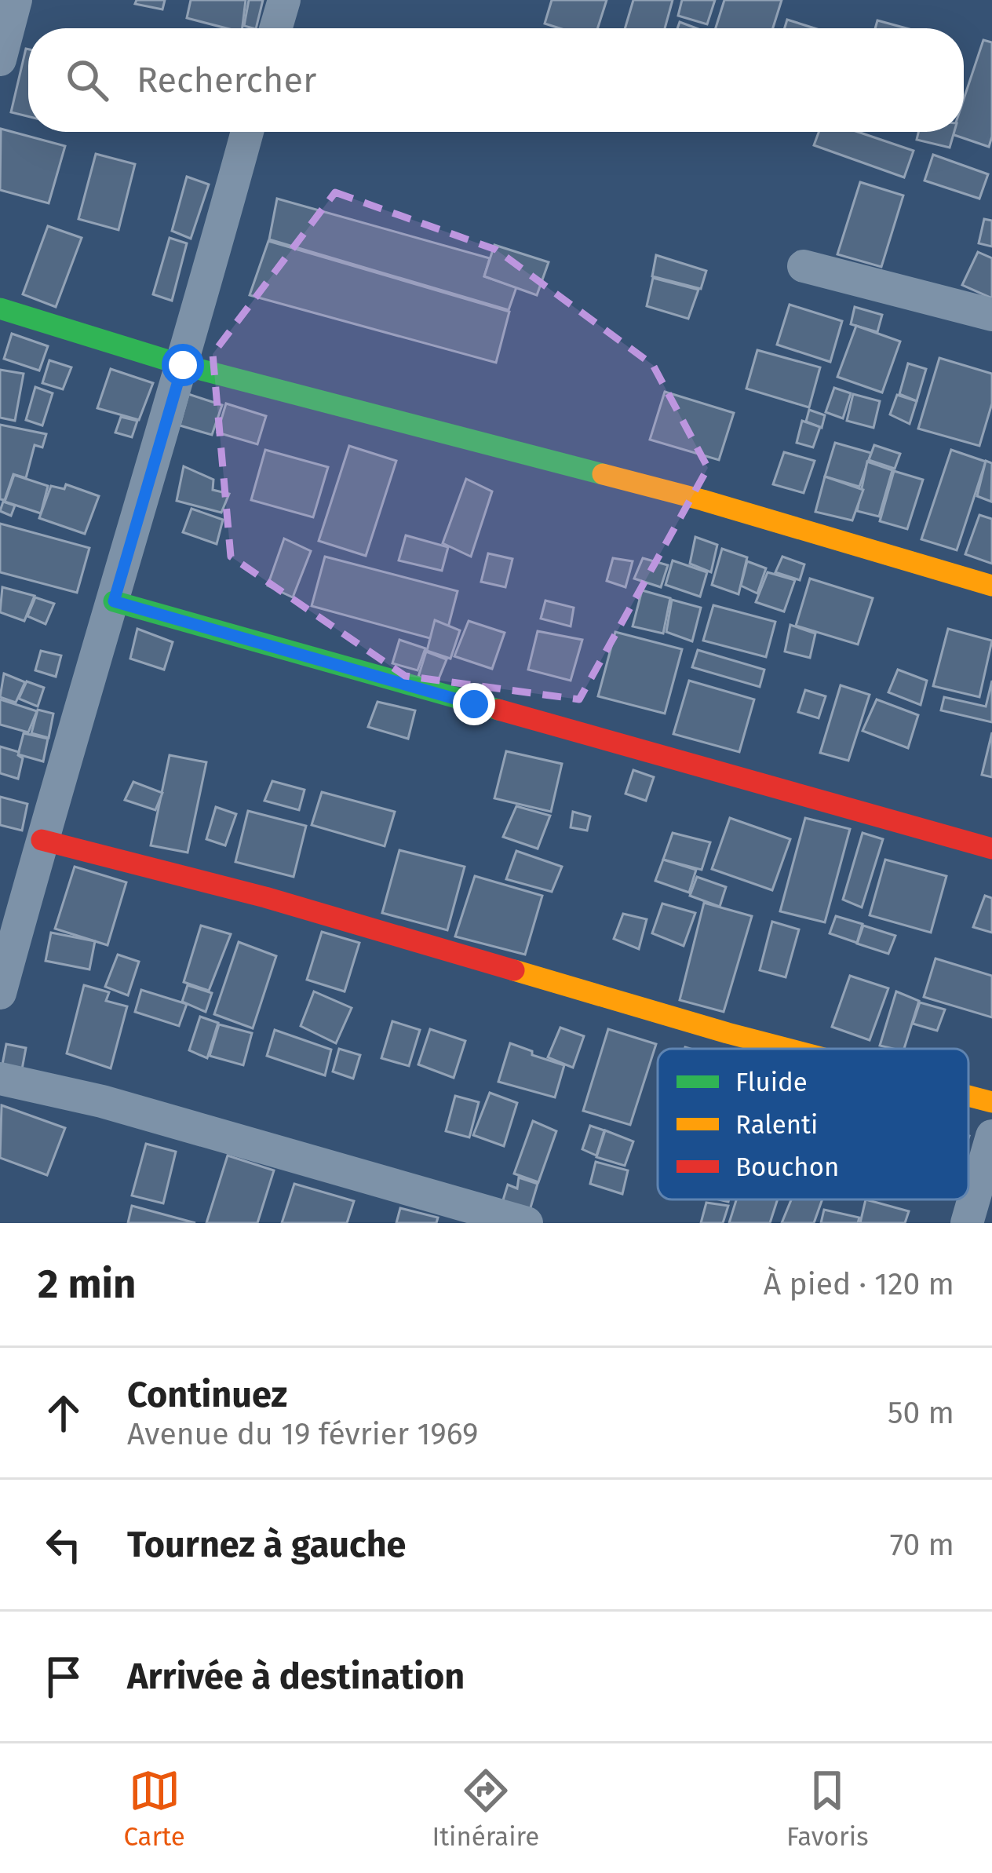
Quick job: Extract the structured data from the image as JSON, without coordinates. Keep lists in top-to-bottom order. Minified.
{"legend":["Fluide","Ralenti","Bouchon"],"page":{"search":"Rechercher","heading":["2 min","À pied · 120 m"],"list":[["Continuez","Avenue du 19 février 1969","50 m"],["Tournez à gauche","70 m"],"Arrivée à destination"],"nav":["Carte","Itinéraire","Favoris"]}}
